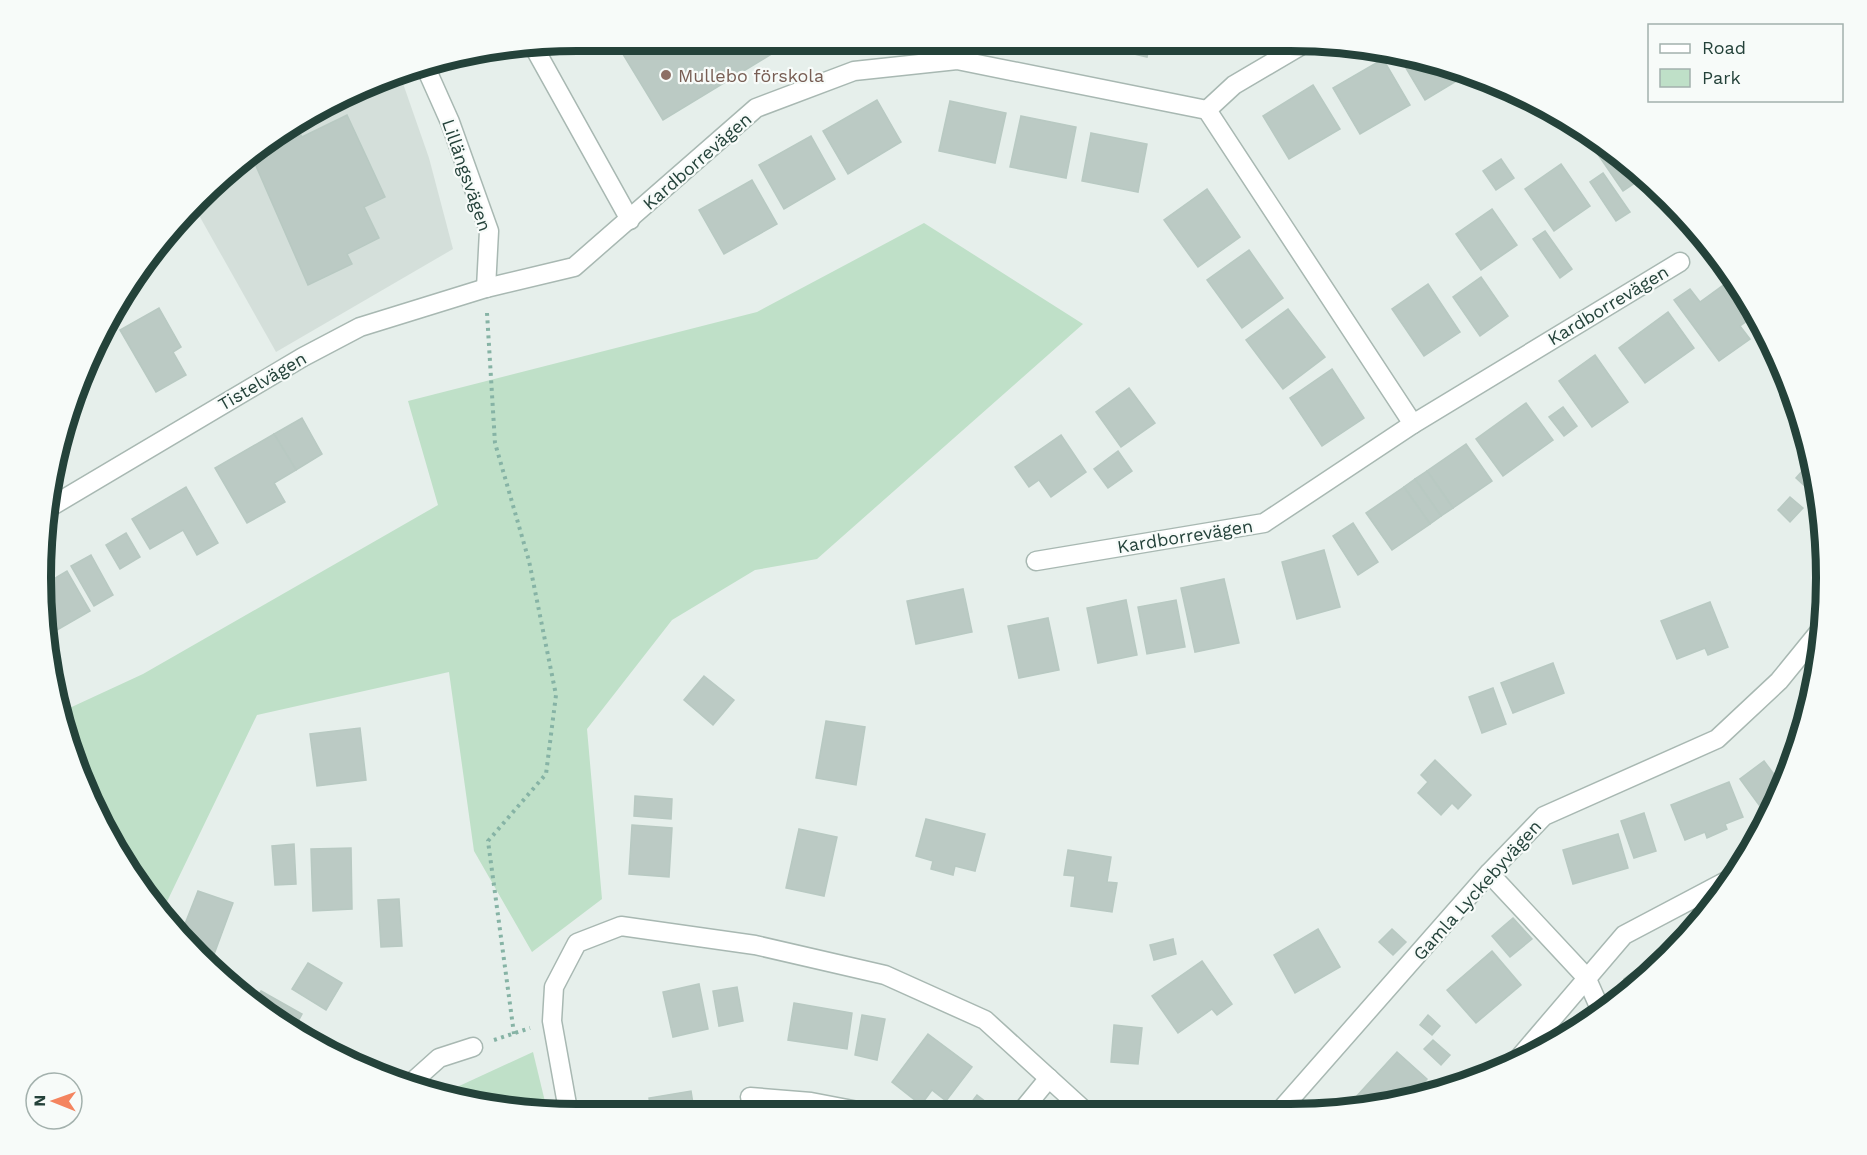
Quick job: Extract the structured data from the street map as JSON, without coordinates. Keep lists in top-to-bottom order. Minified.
{"streets":{"street":["Kardborrevägen","Lillängsvägen","Tistelvägen","Gamla Lyckebyvägen"]},"crossings":[["Kardborrevägen","Lillängsvägen"],["Kardborrevägen","Tistelvägen"],["Lillängsvägen","Tistelvägen"]],"places":["Mullebo förskola"],"legend":["Road","Park"],"north":"left"}
